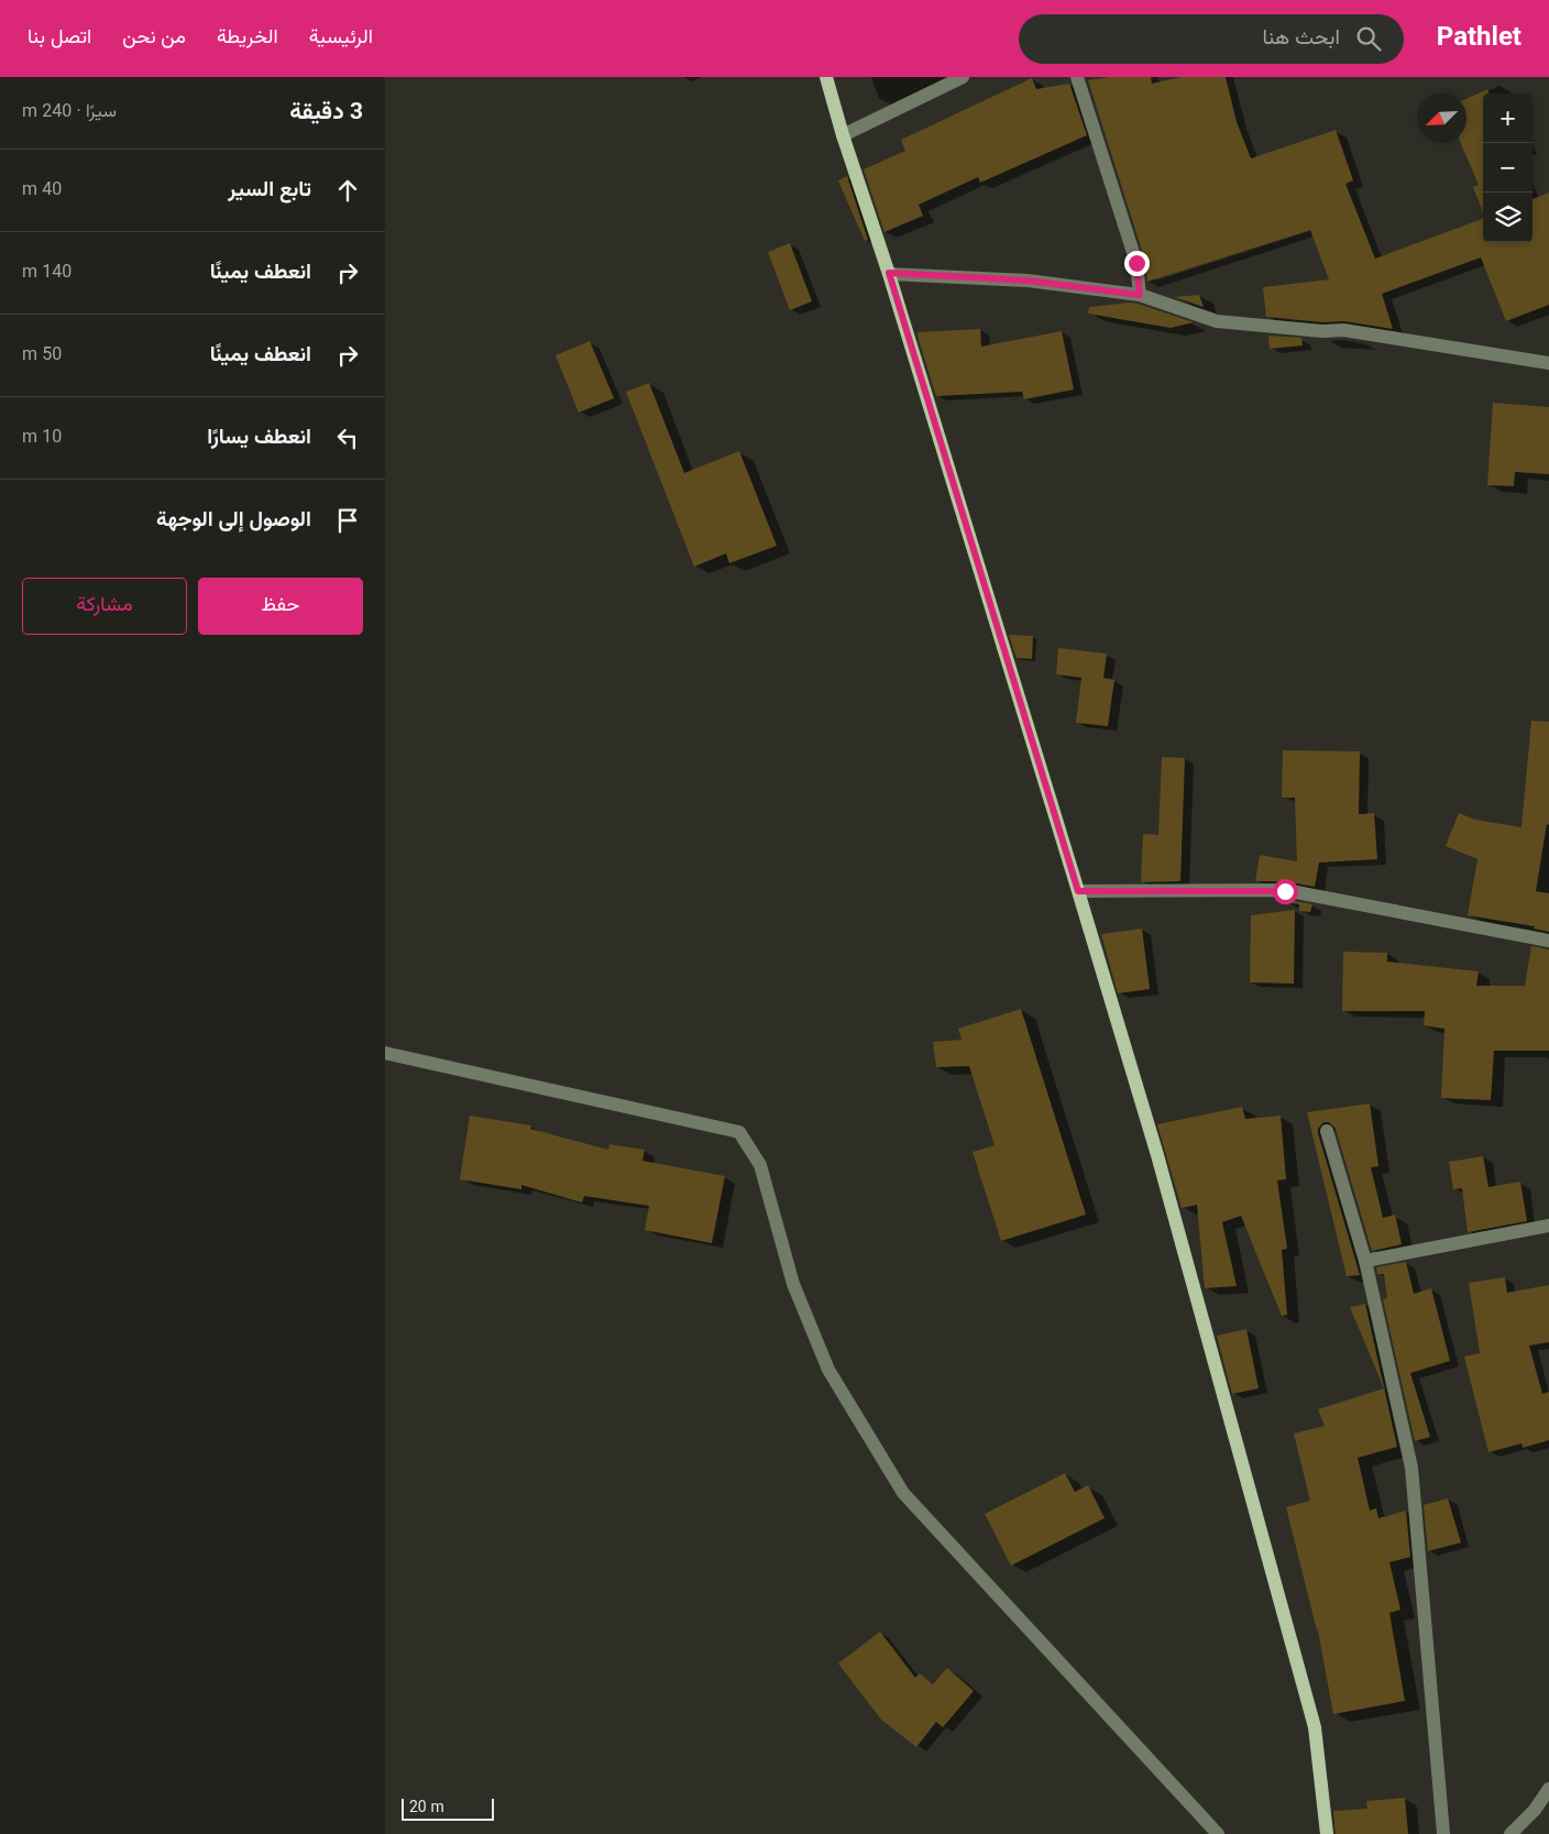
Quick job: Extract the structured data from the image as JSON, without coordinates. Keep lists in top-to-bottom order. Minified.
{"scale_bar":"20 m","north":"bottom left","page":{"header":"Pathlet","search":"ابحث هنا","nav":["الرئيسية","الخريطة","من نحن","اتصل بنا"],"heading":["3 دقيقة","سيرًا · 240 m"],"map_buttons":["+","−"],"list":[["تابع السير","40 m"],["انعطف يمينًا","140 m"],["انعطف يمينًا","50 m"],["انعطف يسارًا","10 m"],"الوصول إلى الوجهة"],"buttons":["حفظ","مشاركة"],"scale":"20 m"}}
